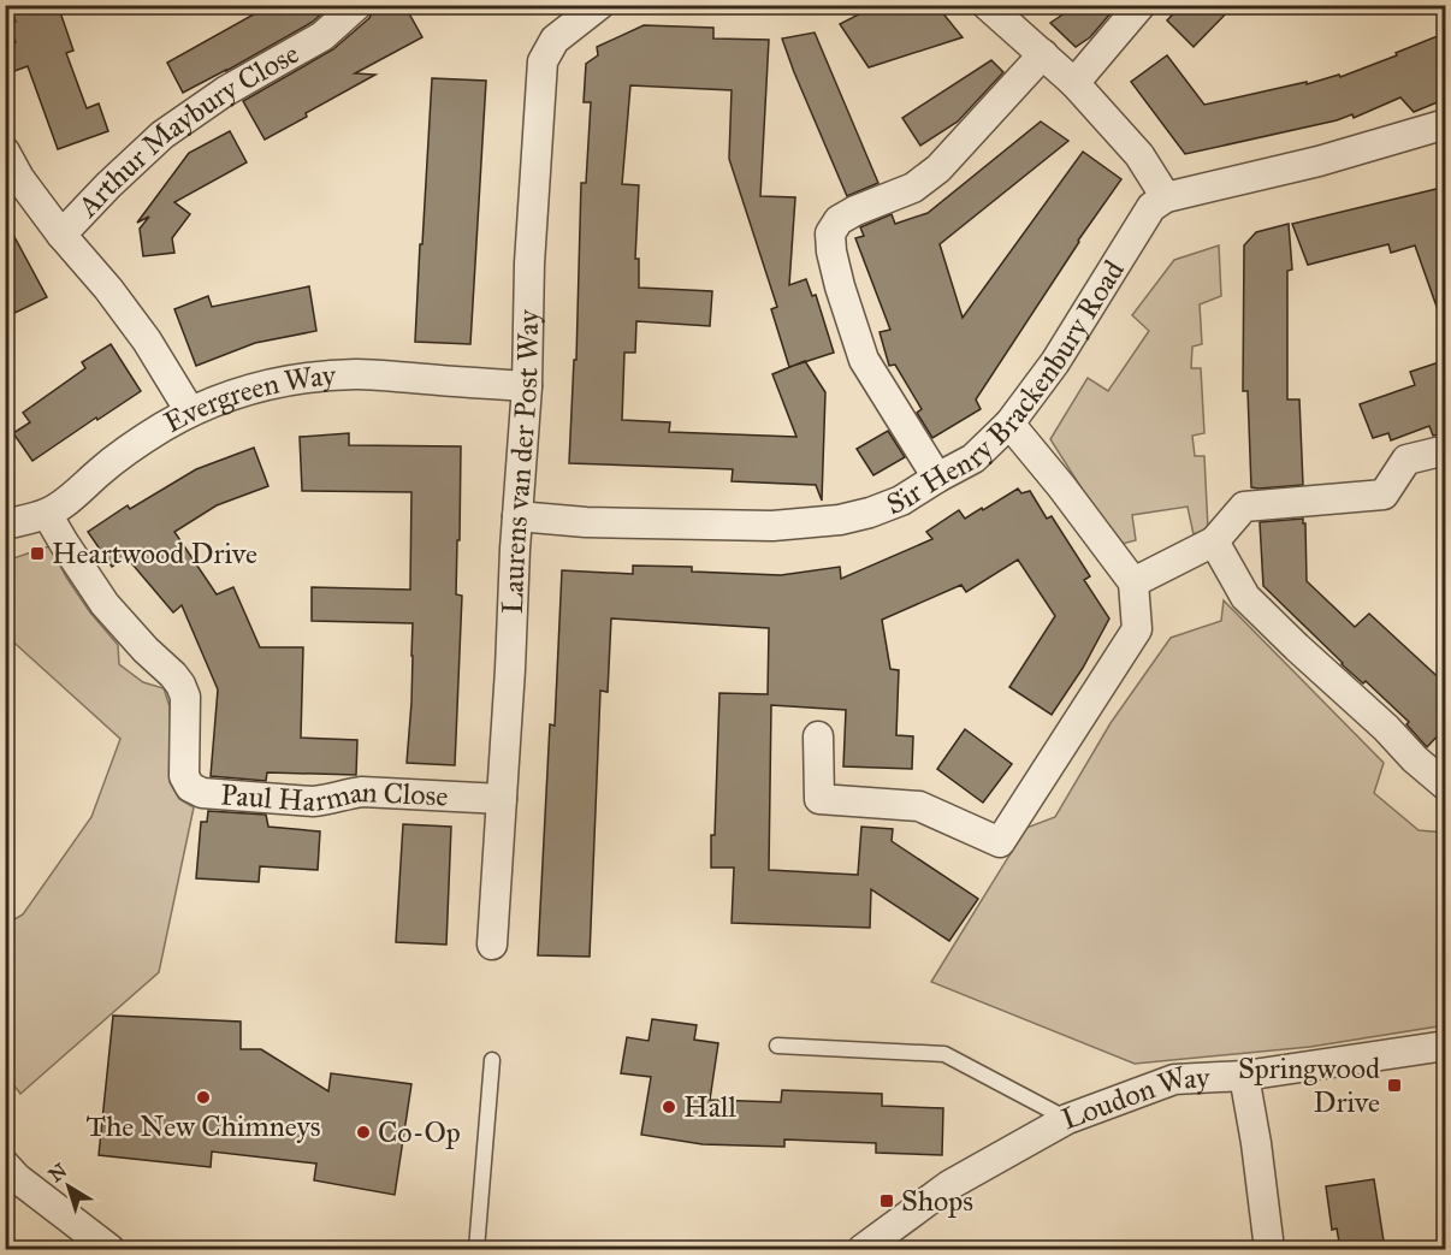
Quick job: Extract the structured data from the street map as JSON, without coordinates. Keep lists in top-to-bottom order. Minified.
{"streets":{"street":["Arthur Maybury Close","Sir Henry Brackenbury Road","Evergreen Way","Laurens van der Post Way","Paul Harman Close","Loudon Way"]},"crossings":[["Sir Henry Brackenbury Road","Laurens van der Post Way"],["Evergreen Way","Laurens van der Post Way"],["Evergreen Way","Paul Harman Close"],["Laurens van der Post Way","Paul Harman Close"]],"places":{"transit":["Heartwood Drive","Springwood Drive","Shops"],"other":["The New Chimneys","Hall","Co-Op"]},"north":"top left"}
